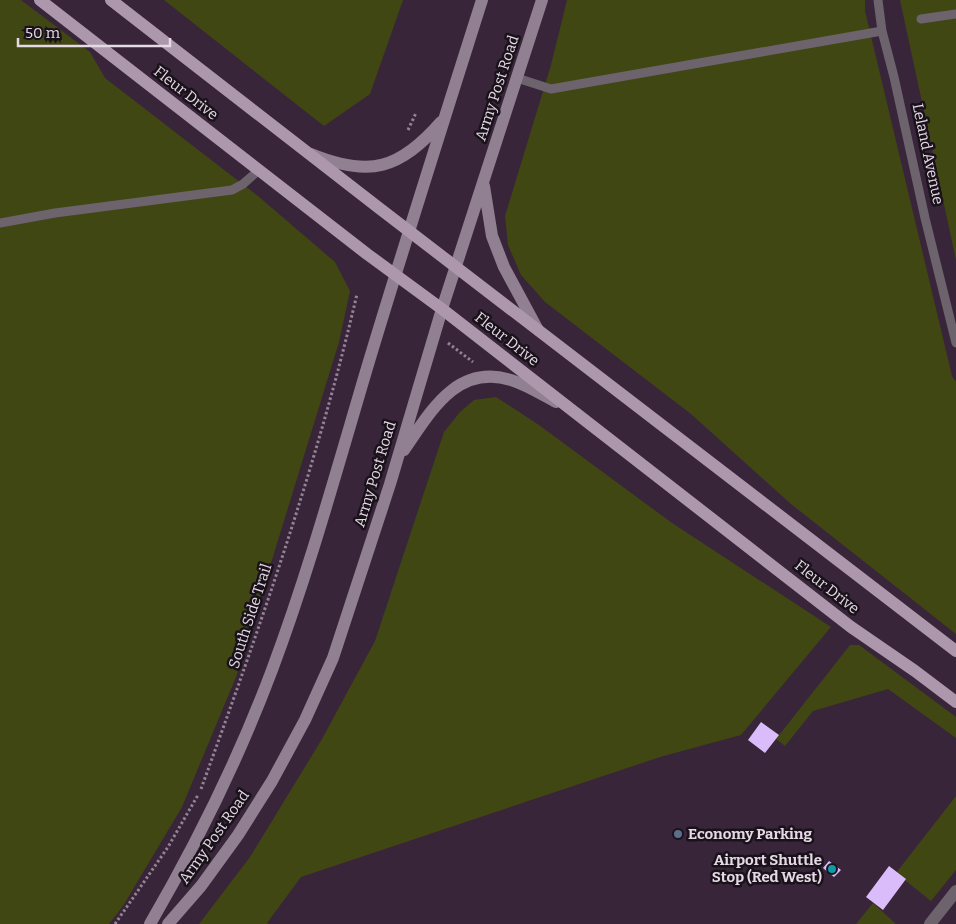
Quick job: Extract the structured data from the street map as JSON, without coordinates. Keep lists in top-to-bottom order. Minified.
{"streets":{"main road":["Army Post Road","Fleur Drive"],"lane":["Leland Avenue"],"path":["South Side Trail"]},"crossings":[["Army Post Road","Fleur Drive"]],"places":["Economy Parking","Airport Shuttle Stop (Red West)"],"scale_bar":"50 m"}
